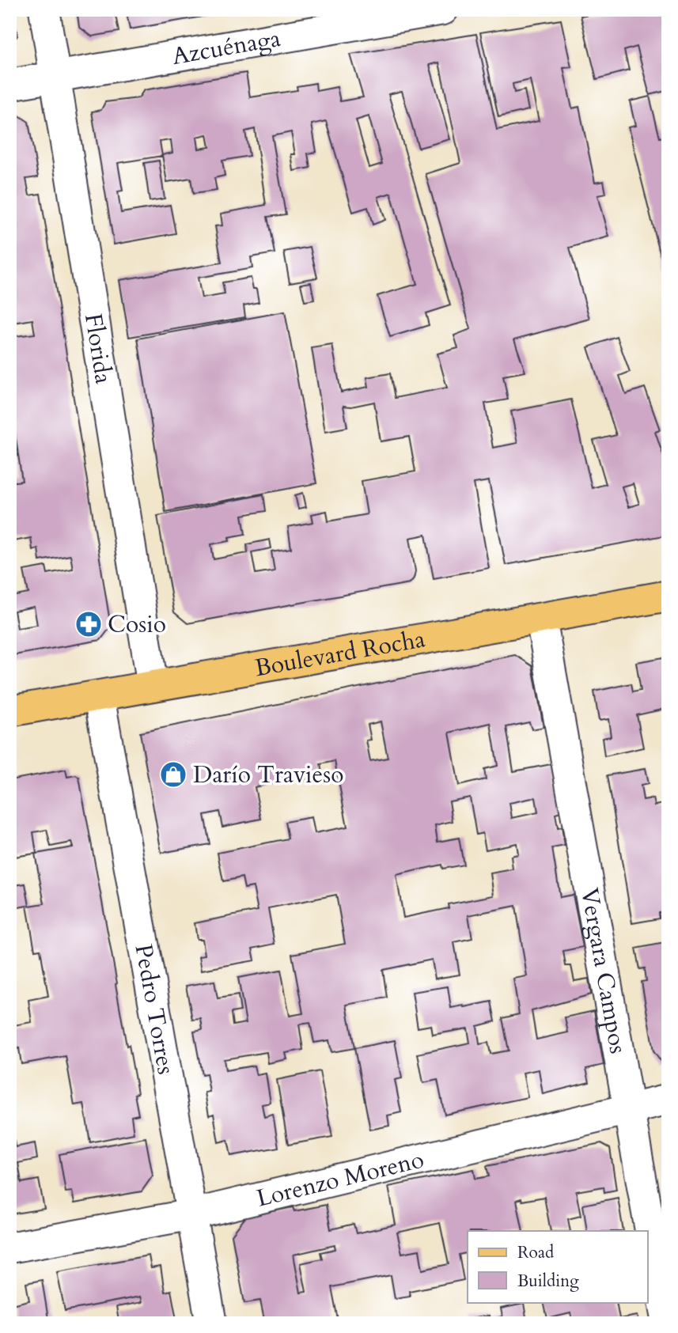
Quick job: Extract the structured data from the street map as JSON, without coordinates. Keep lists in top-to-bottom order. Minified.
{"streets":{"main road":["Boulevard Rocha"],"street":["Azcuénaga","Florida","Vergara Campos","Pedro Torres","Lorenzo Moreno"]},"crossings":[["Azcuénaga","Florida"],["Florida","Boulevard Rocha"],["Boulevard Rocha","Vergara Campos"],["Boulevard Rocha","Pedro Torres"],["Vergara Campos","Lorenzo Moreno"],["Pedro Torres","Lorenzo Moreno"]],"places":{"pharmacy":["Cosio"],"shop":["Darío Travieso"]},"legend":["Road","Building"]}
